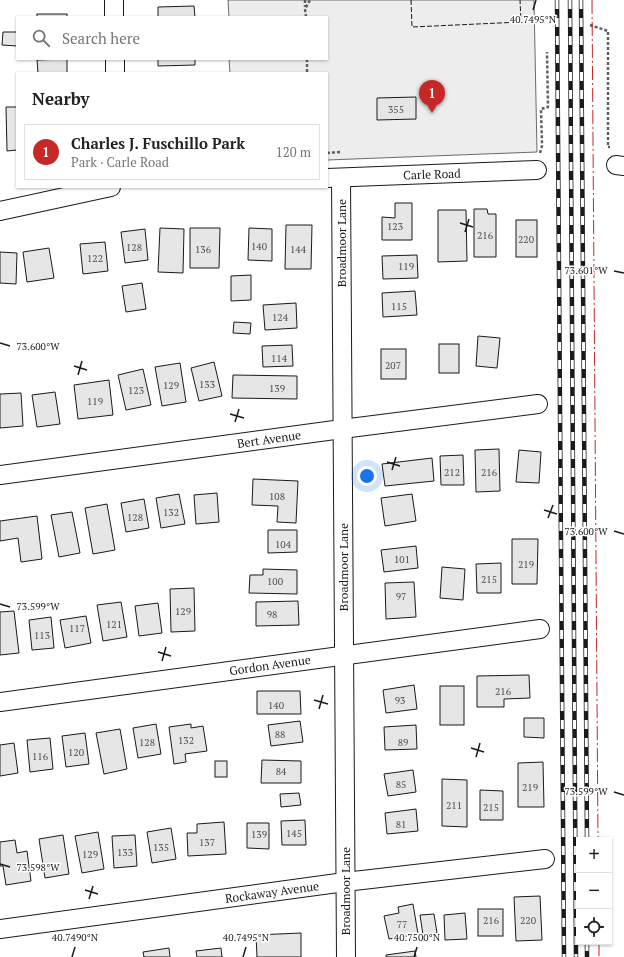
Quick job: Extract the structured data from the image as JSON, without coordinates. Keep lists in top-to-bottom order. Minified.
{"streets":{"street":["Carle Road","Broadmoor Lane","Bert Avenue","Gordon Avenue","Rockaway Avenue"]},"crossings":[["Carle Road","Broadmoor Lane"],["Broadmoor Lane","Bert Avenue"],["Broadmoor Lane","Gordon Avenue"],["Broadmoor Lane","Rockaway Avenue"]],"house_numbers":["355","123","216","220","140","128","136","144","122","119","115","124","114","207","133","129","139","123","119","212","216","108","132","128","104","101","219","215","100","97","129","98","121","117","113","216","93","140","88","132","128","89","120","116","84","85","219","211","215","81","145","139","137","135","133","129","216","220","77"],"page":{"search":"Search here","heading":"Nearby","pins":"1","list":[{"mark":"1","name":"Charles J. Fuschillo Park","note":"Park · Carle Road","value":"120 m"}],"map_buttons":["+","−"]},"coordinates":["40.7495°N","73.601°W","73.600°W","73.599°W","73.598°W","40.7490°N","40.7500°N"]}
